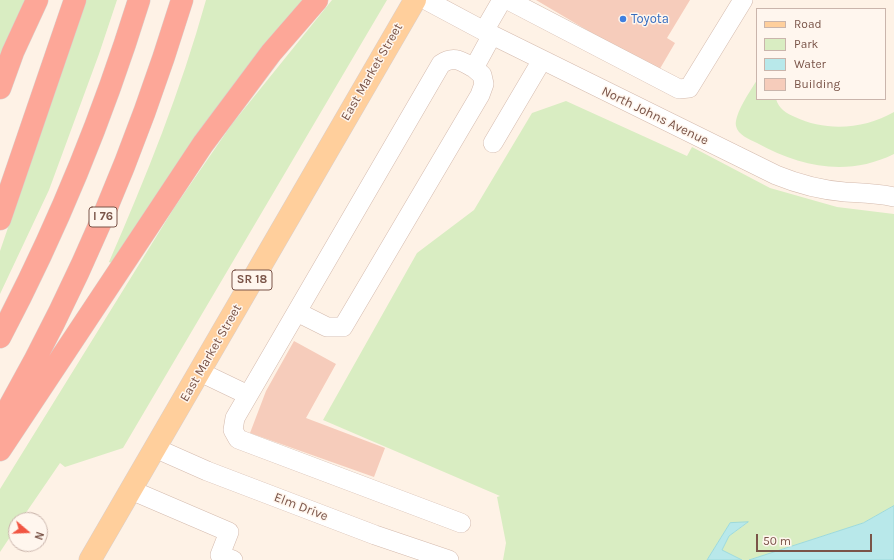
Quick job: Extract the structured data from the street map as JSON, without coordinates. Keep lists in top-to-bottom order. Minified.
{"streets":{"highway":["I 76"],"main road":["East Market Street","SR 18"],"street":["North Johns Avenue","Elm Drive"]},"crossings":[["East Market Street","Elm Drive"]],"places":["Toyota"],"legend":["Road","Park","Water","Building"],"scale_bar":"50 m","north":"right"}
